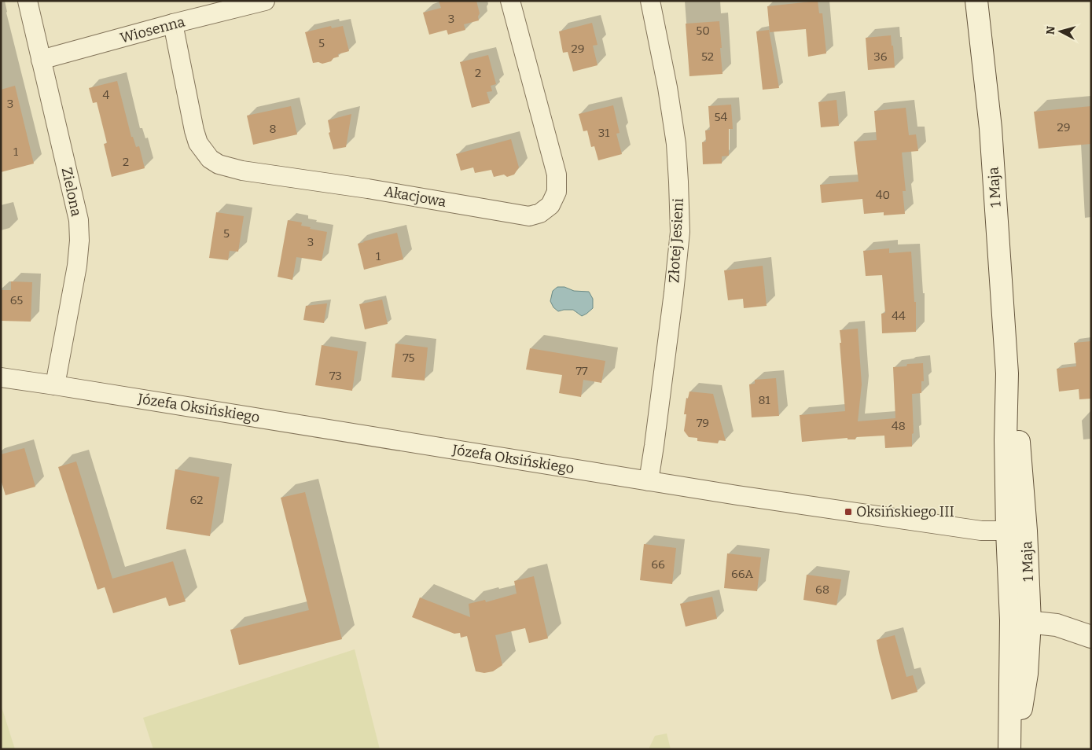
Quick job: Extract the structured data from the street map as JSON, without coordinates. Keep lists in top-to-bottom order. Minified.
{"streets":{"main road":["1 Maja"],"street":["Wiosenna","Zielona","Akacjowa","Złotej Jesieni","Józefa Oksińskiego"]},"crossings":[["Wiosenna","Zielona"],["Wiosenna","Akacjowa"],["1 Maja","Józefa Oksińskiego"],["Zielona","Józefa Oksińskiego"],["Złotej Jesieni","Józefa Oksińskiego"]],"places":{"transit":["Oksińskiego III"]},"house_numbers":["3","50","5","29","52","36","2","4","3","54","29","8","31","1","2","40","5","3","1","65","44","75","77","73","81","79","48","62","66","66A","68"],"north":"left"}
